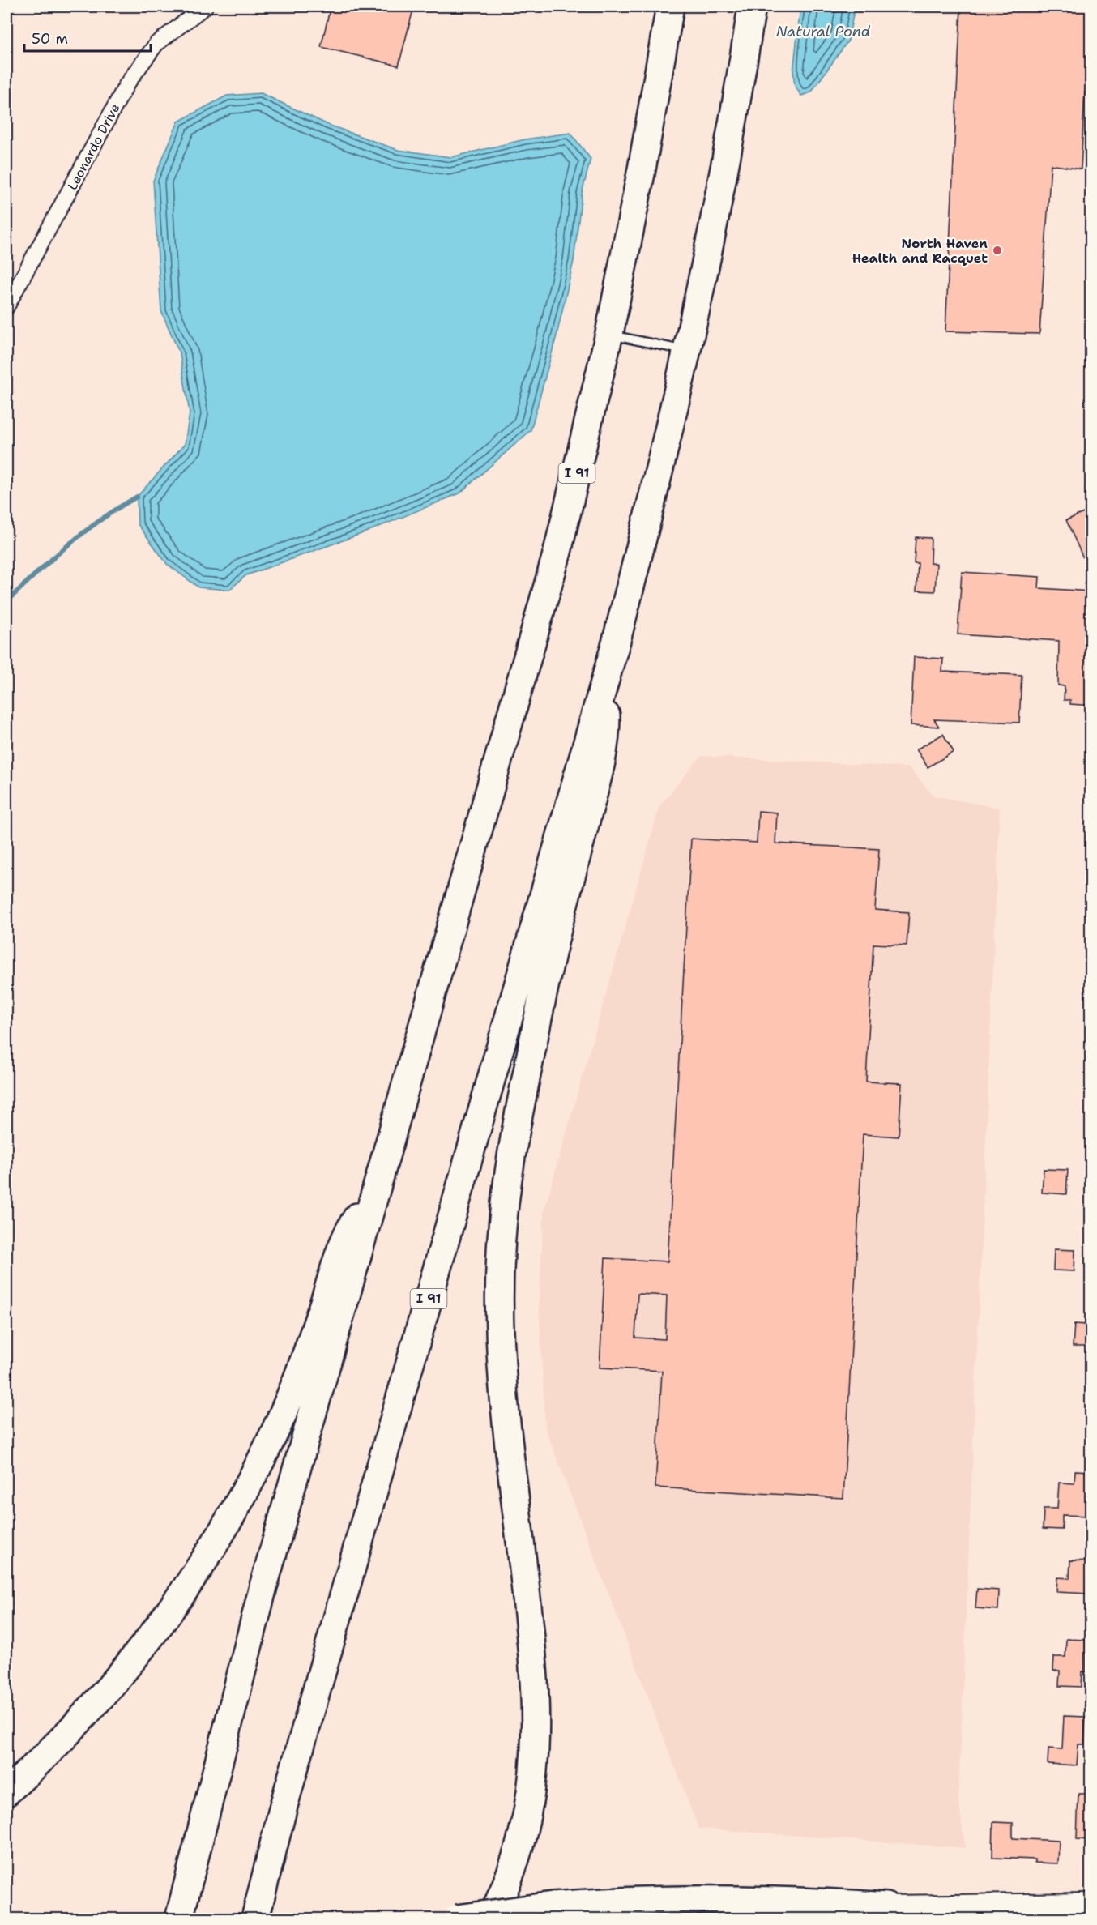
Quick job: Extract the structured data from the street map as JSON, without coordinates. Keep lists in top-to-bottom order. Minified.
{"streets":{"highway":["I 91"],"street":["Leonardo Drive"]},"water":["Natural Pond"],"places":["North Haven Health and Racquet"],"scale_bar":"50 m"}
